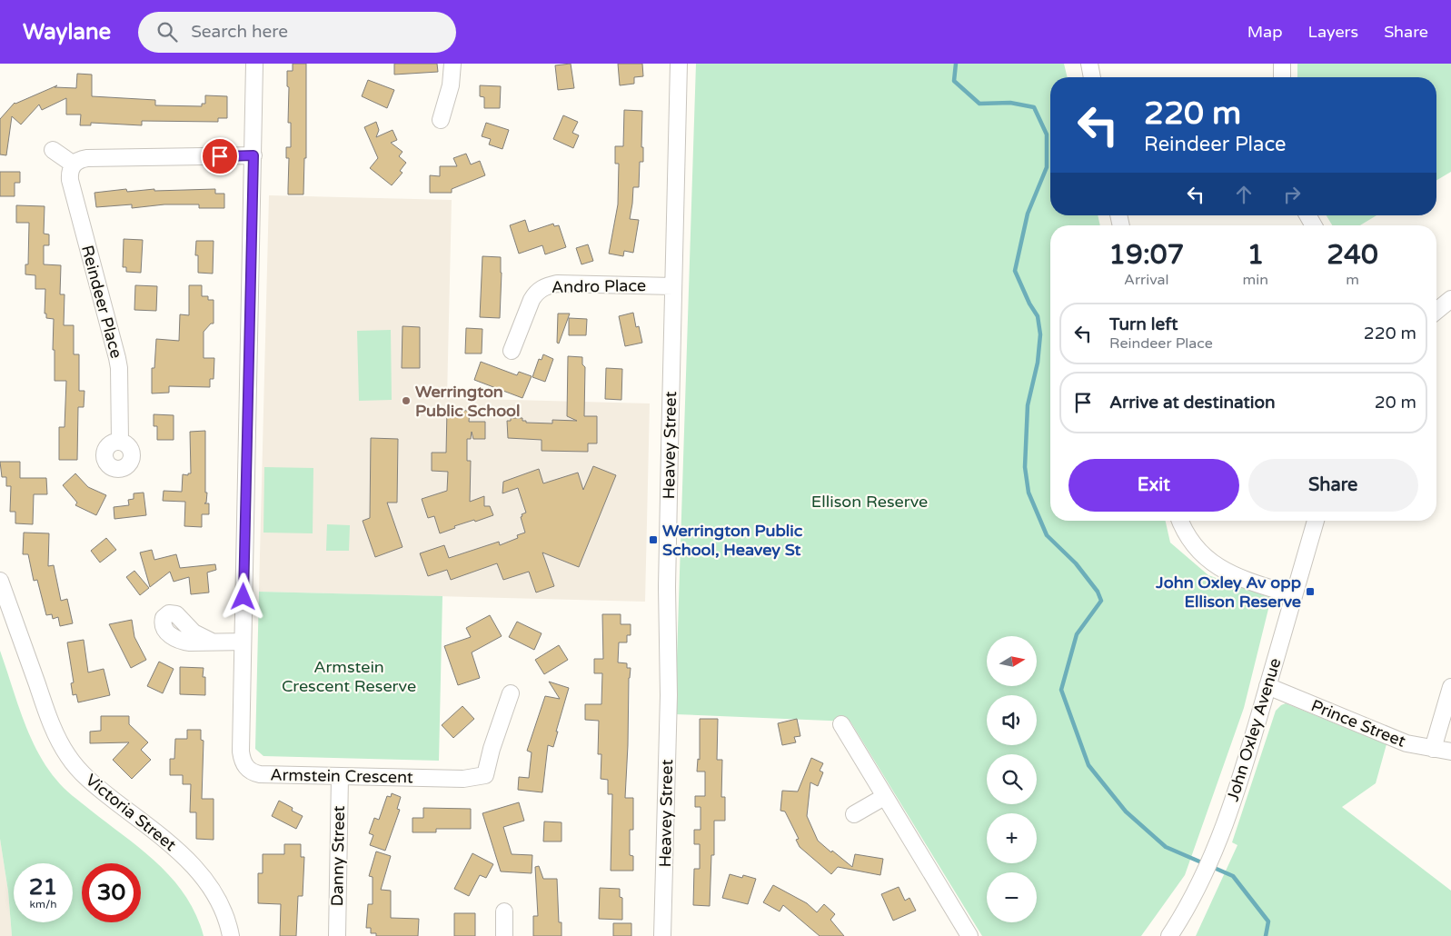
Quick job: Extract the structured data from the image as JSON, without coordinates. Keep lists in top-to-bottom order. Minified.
{"streets":{"street":["Andro Place","Reindeer Place","Heavey Street","Prince Street","John Oxley Avenue","Armstein Crescent","Victoria Street","Danny Street"]},"crossings":[["Andro Place","Heavey Street"],["Prince Street","John Oxley Avenue"],["Armstein Crescent","Danny Street"]],"parks":["Ellison Reserve","Armstein Crescent Reserve"],"places":{"other":["Werrington Public School"],"transit":["Werrington Public School, Heavey St","John Oxley Av opp Ellison Reserve"]},"north":"right","page":{"header":"Waylane","search":"Search here","nav":["Map","Layers","Share"],"turn":["220 m","Reindeer Place"],"eta":["19:07","Arrival","1","min","240","m"],"list":[{"name":"Turn left","note":"Reindeer Place","value":"220 m"},{"name":"Arrive at destination","value":"20 m"}],"buttons":["Exit","Share"],"map_buttons":["+","−"],"speed":"21 km/h","limit":"30"}}
